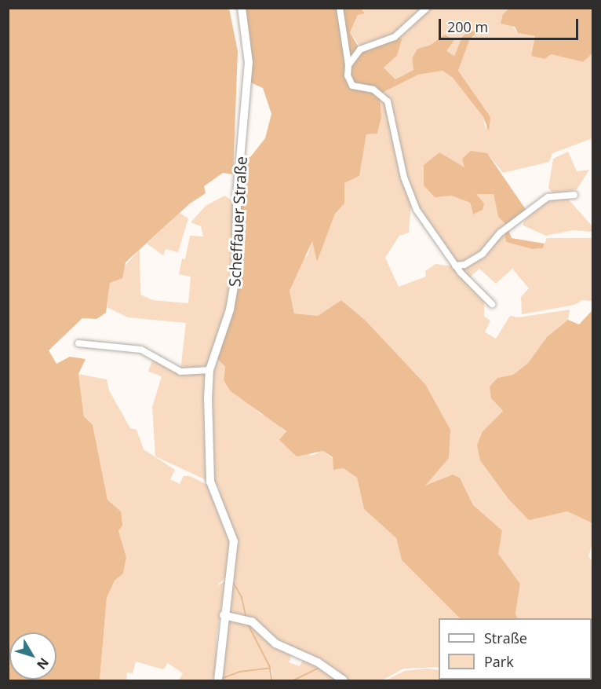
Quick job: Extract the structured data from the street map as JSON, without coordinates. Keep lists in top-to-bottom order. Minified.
{"streets":{"street":["Scheffauer Straße"]},"legend":["Straße","Park"],"scale_bar":"200 m","north":"bottom right"}
